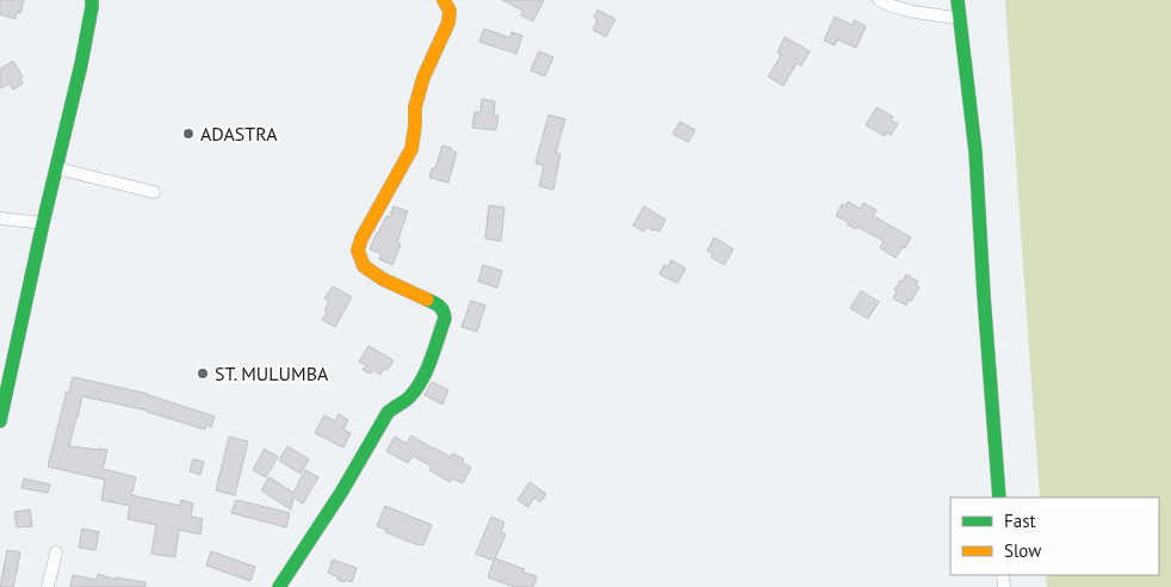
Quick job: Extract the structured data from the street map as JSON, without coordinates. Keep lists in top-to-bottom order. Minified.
{"places":["ADASTRA","ST. MULUMBA"],"legend":["Fast","Slow"]}
